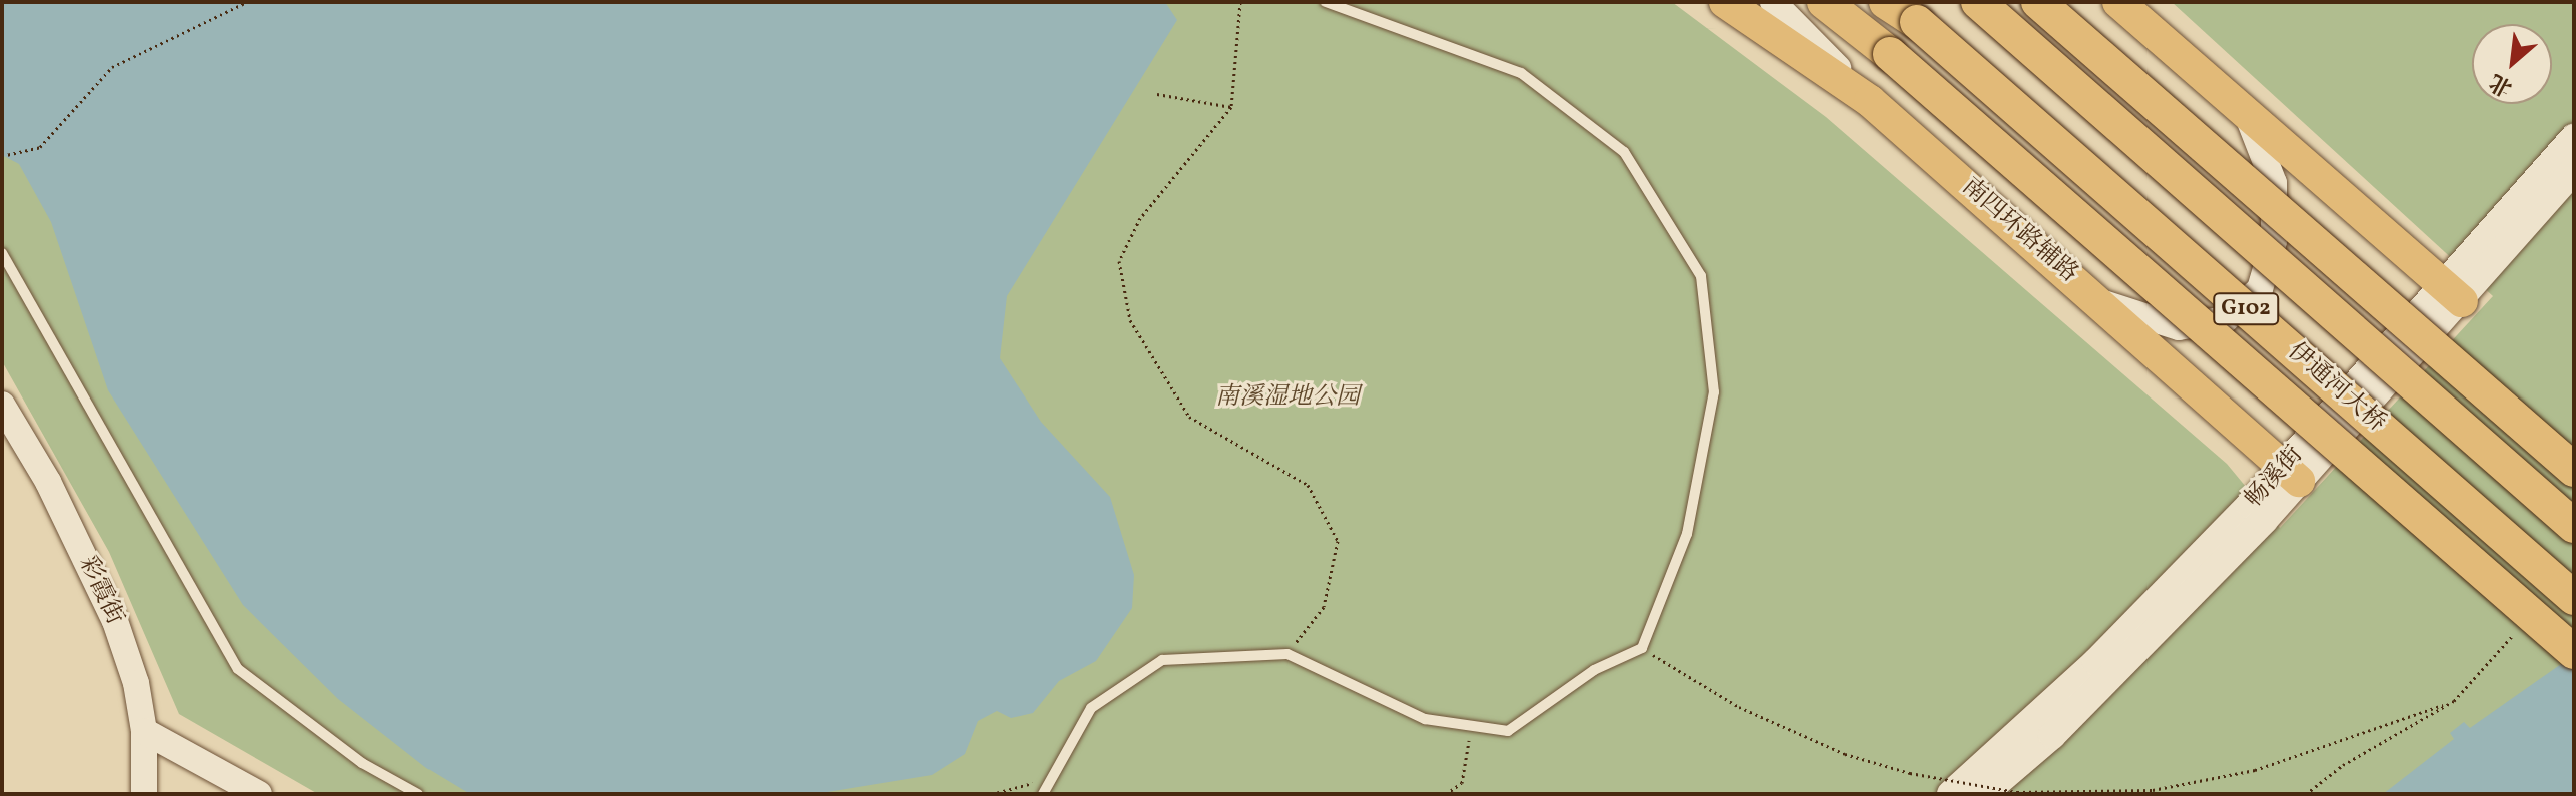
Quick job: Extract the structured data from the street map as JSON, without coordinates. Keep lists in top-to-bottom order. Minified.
{"streets":{"highway":["G102","伊通河大桥"],"main road":["南四环路辅路","畅溪街"],"street":["彩霞街"]},"crossings":[["南四环路辅路","畅溪街"]],"parks":["南溪湿地公园"],"north":"bottom left"}
